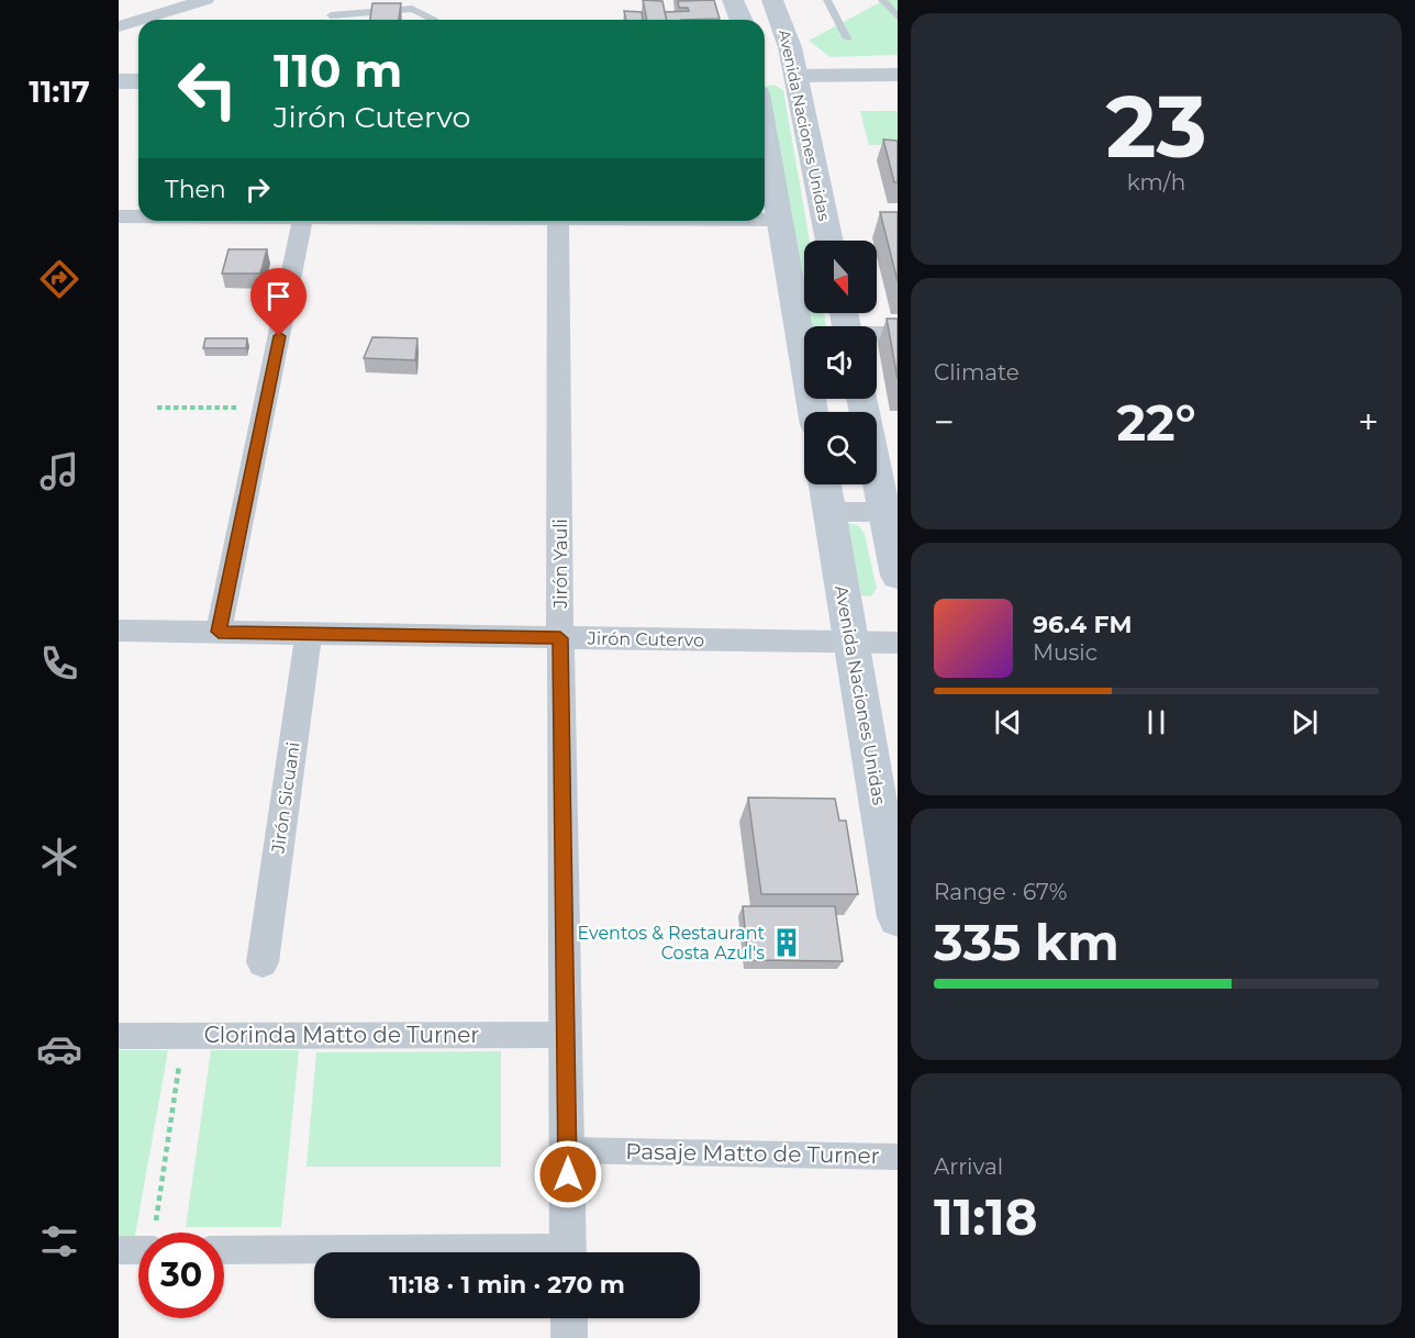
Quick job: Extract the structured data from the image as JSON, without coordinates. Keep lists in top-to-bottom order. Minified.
{"streets":{"main road":["Avenida Naciones Unidas"],"street":["Jirón Yauli","Jirón Cutervo","Jirón Sicuani","Clorinda Matto de Turner","Pasaje Matto de Turner"]},"crossings":[["Avenida Naciones Unidas","Jirón Cutervo"],["Jirón Yauli","Jirón Cutervo"],["Jirón Yauli","Clorinda Matto de Turner"],["Jirón Yauli","Pasaje Matto de Turner"],["Jirón Cutervo","Jirón Sicuani"]],"places":{"building":["Eventos & Restaurant Costa Azul's"]},"north":"bottom","page":{"tabs":"11:17","tile":[["23","km/h"],"Climate",["Range · 67%","335 km"],["Arrival","11:18"]],"turn":["110 m","Jirón Cutervo"],"then":"Then","heat":["−","22°","+"],"song":["96.4 FM","Music"],"limit":"30","trip":"11:18 · 1 min · 270 m"}}
